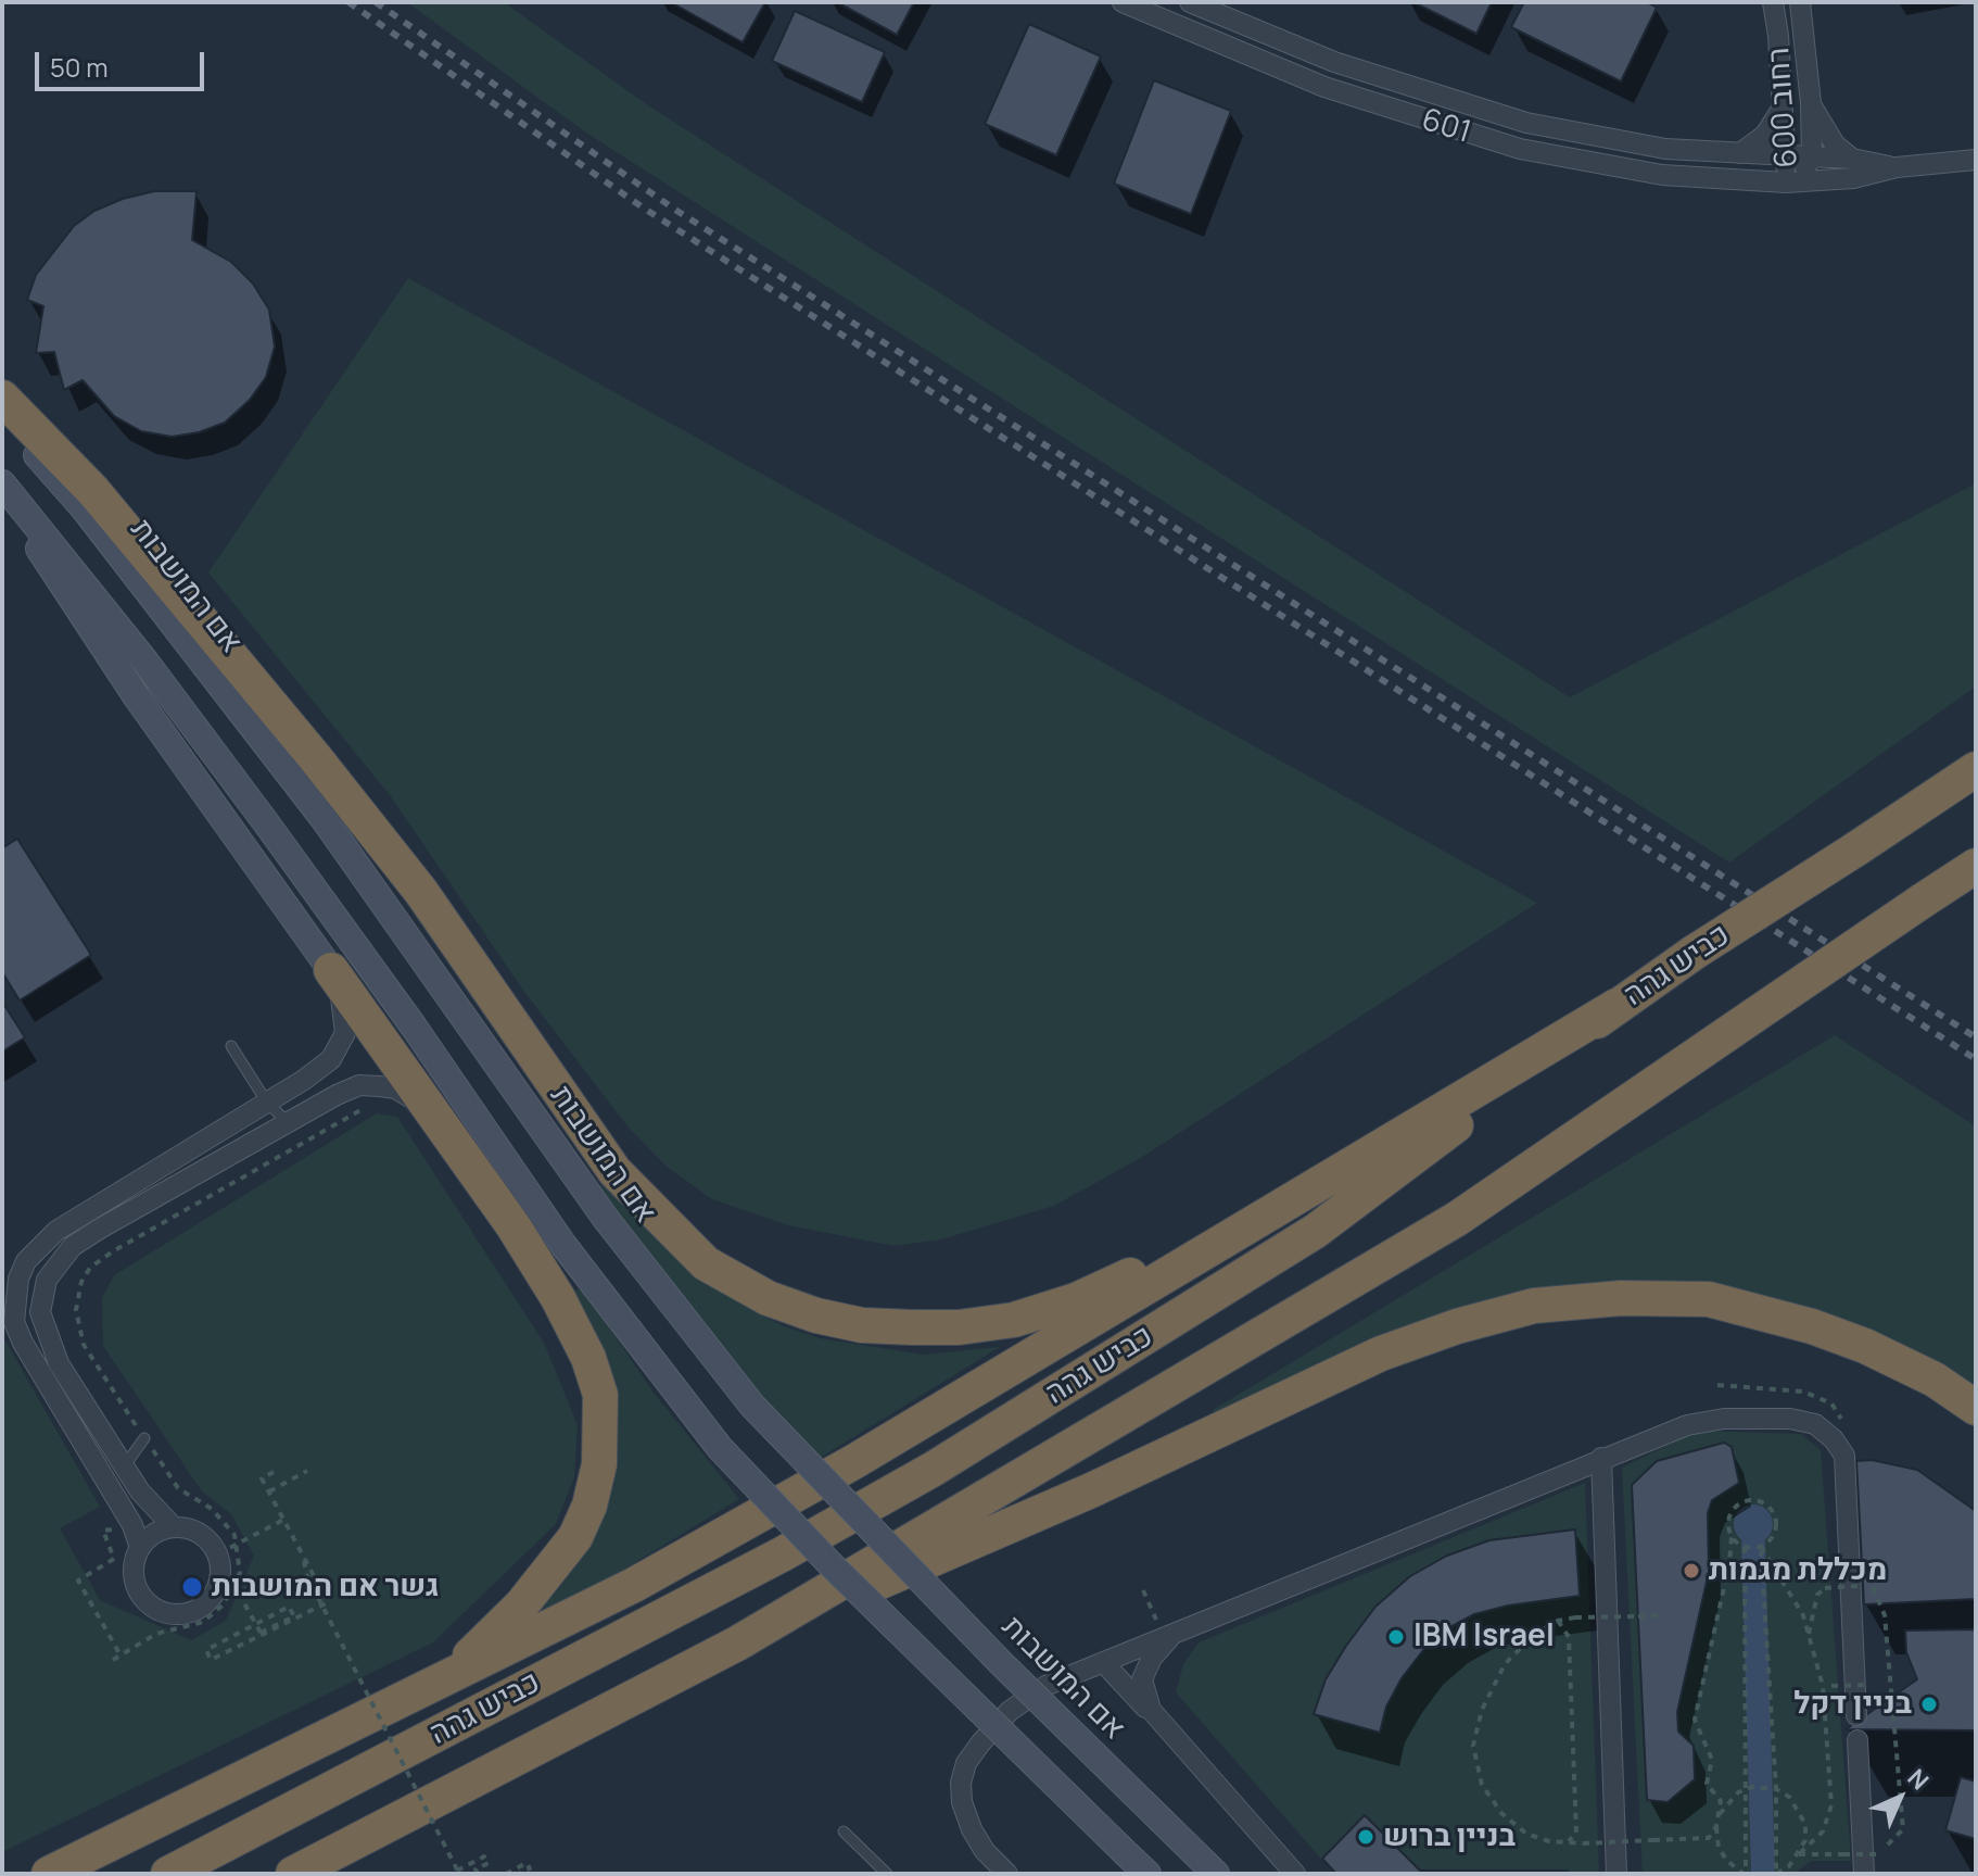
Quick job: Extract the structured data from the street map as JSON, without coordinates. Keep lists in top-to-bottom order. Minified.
{"streets":{"highway":["כביש גהה"],"main road":["אם המושבות"],"street":["רחוב 600","601"]},"crossings":[["רחוב 600","601"]],"places":["מכללת מגמות","גשר אם המושבות","IBM Israel","בניין דקל","בניין ברוש"],"scale_bar":"50 m","north":"top right"}
